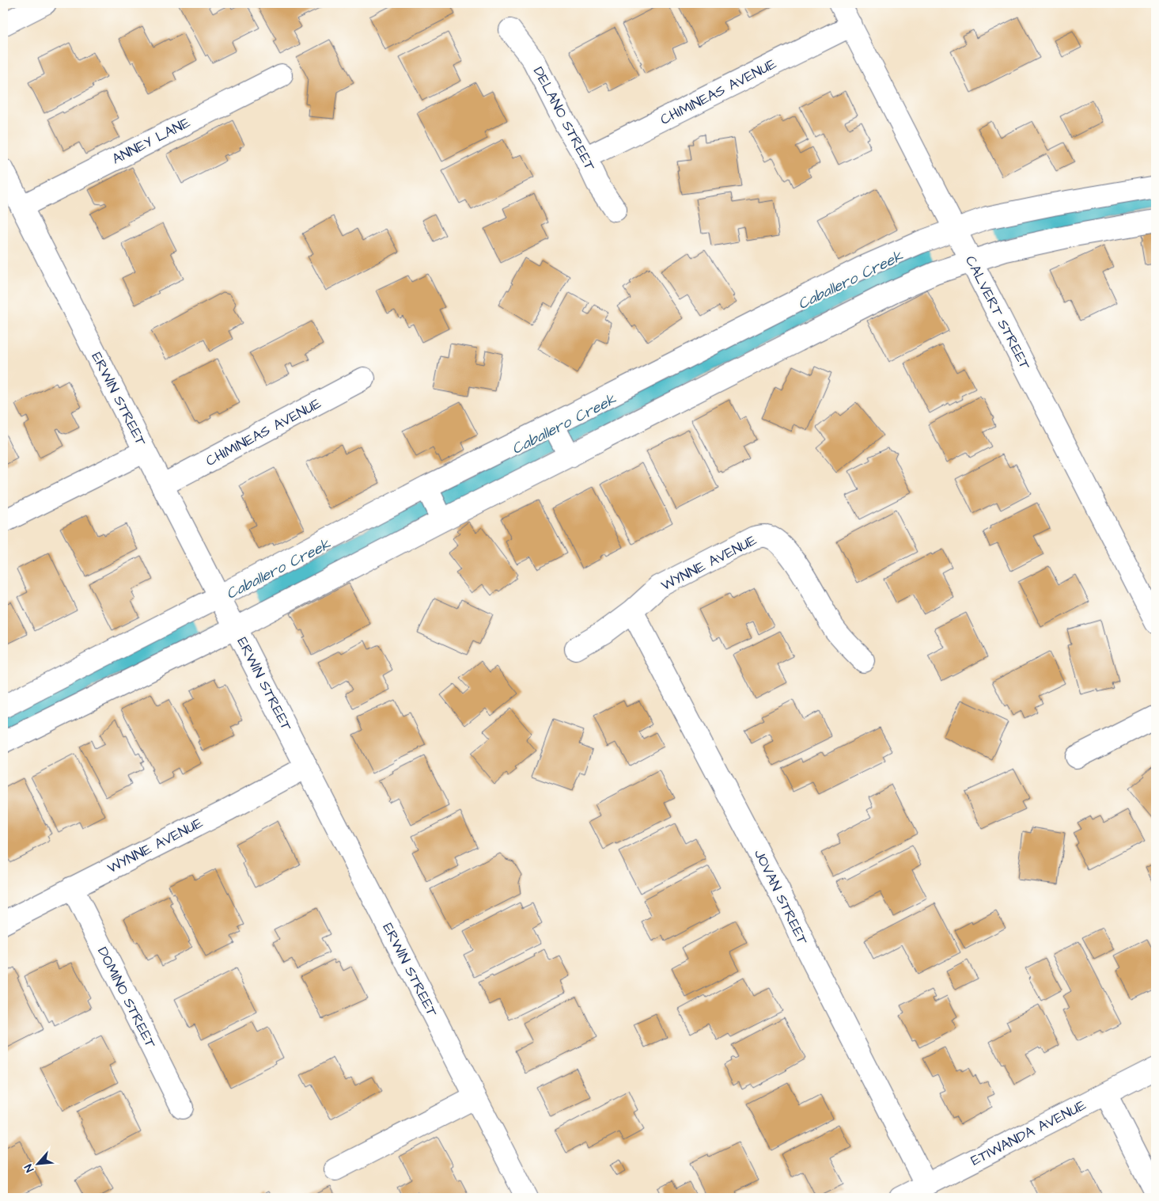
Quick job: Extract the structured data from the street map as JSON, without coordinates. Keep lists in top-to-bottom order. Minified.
{"streets":{"street":["CHIMINEAS AVENUE","DELANO STREET","ANNEY LANE","CALVERT STREET","ERWIN STREET","WYNNE AVENUE","JOVAN STREET","DOMINO STREET","ETIWANDA AVENUE"]},"crossings":[["CHIMINEAS AVENUE","DELANO STREET"],["CHIMINEAS AVENUE","CALVERT STREET"],["CHIMINEAS AVENUE","ERWIN STREET"],["ANNEY LANE","ERWIN STREET"],["ERWIN STREET","WYNNE AVENUE"],["WYNNE AVENUE","JOVAN STREET"],["WYNNE AVENUE","DOMINO STREET"],["JOVAN STREET","ETIWANDA AVENUE"]],"water":["Caballero Creek"],"north":"bottom left"}
